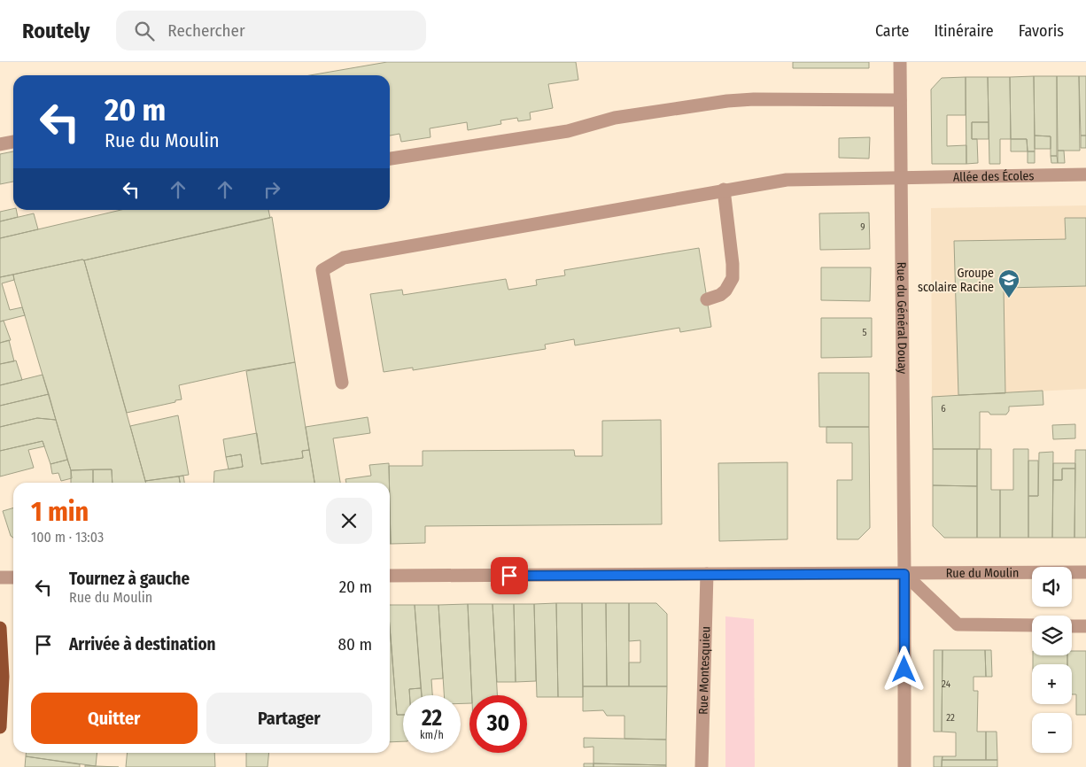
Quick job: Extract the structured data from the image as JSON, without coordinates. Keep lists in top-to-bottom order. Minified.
{"streets":{"street":["Allée des Écoles","Rue du Général Douay","Rue du Moulin","Rue Montesquieu"]},"crossings":[["Allée des Écoles","Rue du Général Douay"],["Rue du Général Douay","Rue du Moulin"],["Rue du Moulin","Rue Montesquieu"]],"places":{"school or university":["Groupe scolaire Racine"]},"house_numbers":["9","5","6","24","22"],"page":{"header":"Routely","search":"Rechercher","nav":["Carte","Itinéraire","Favoris"],"turn":["20 m","Rue du Moulin"],"heading":["1 min","100 m · 13:03"],"list":[{"name":"Tournez à gauche","note":"Rue du Moulin","value":"20 m"},{"name":"Arrivée à destination","value":"80 m"}],"map_buttons":["+","−"],"buttons":["Quitter","Partager"],"speed":"22 km/h","limit":"30"}}
